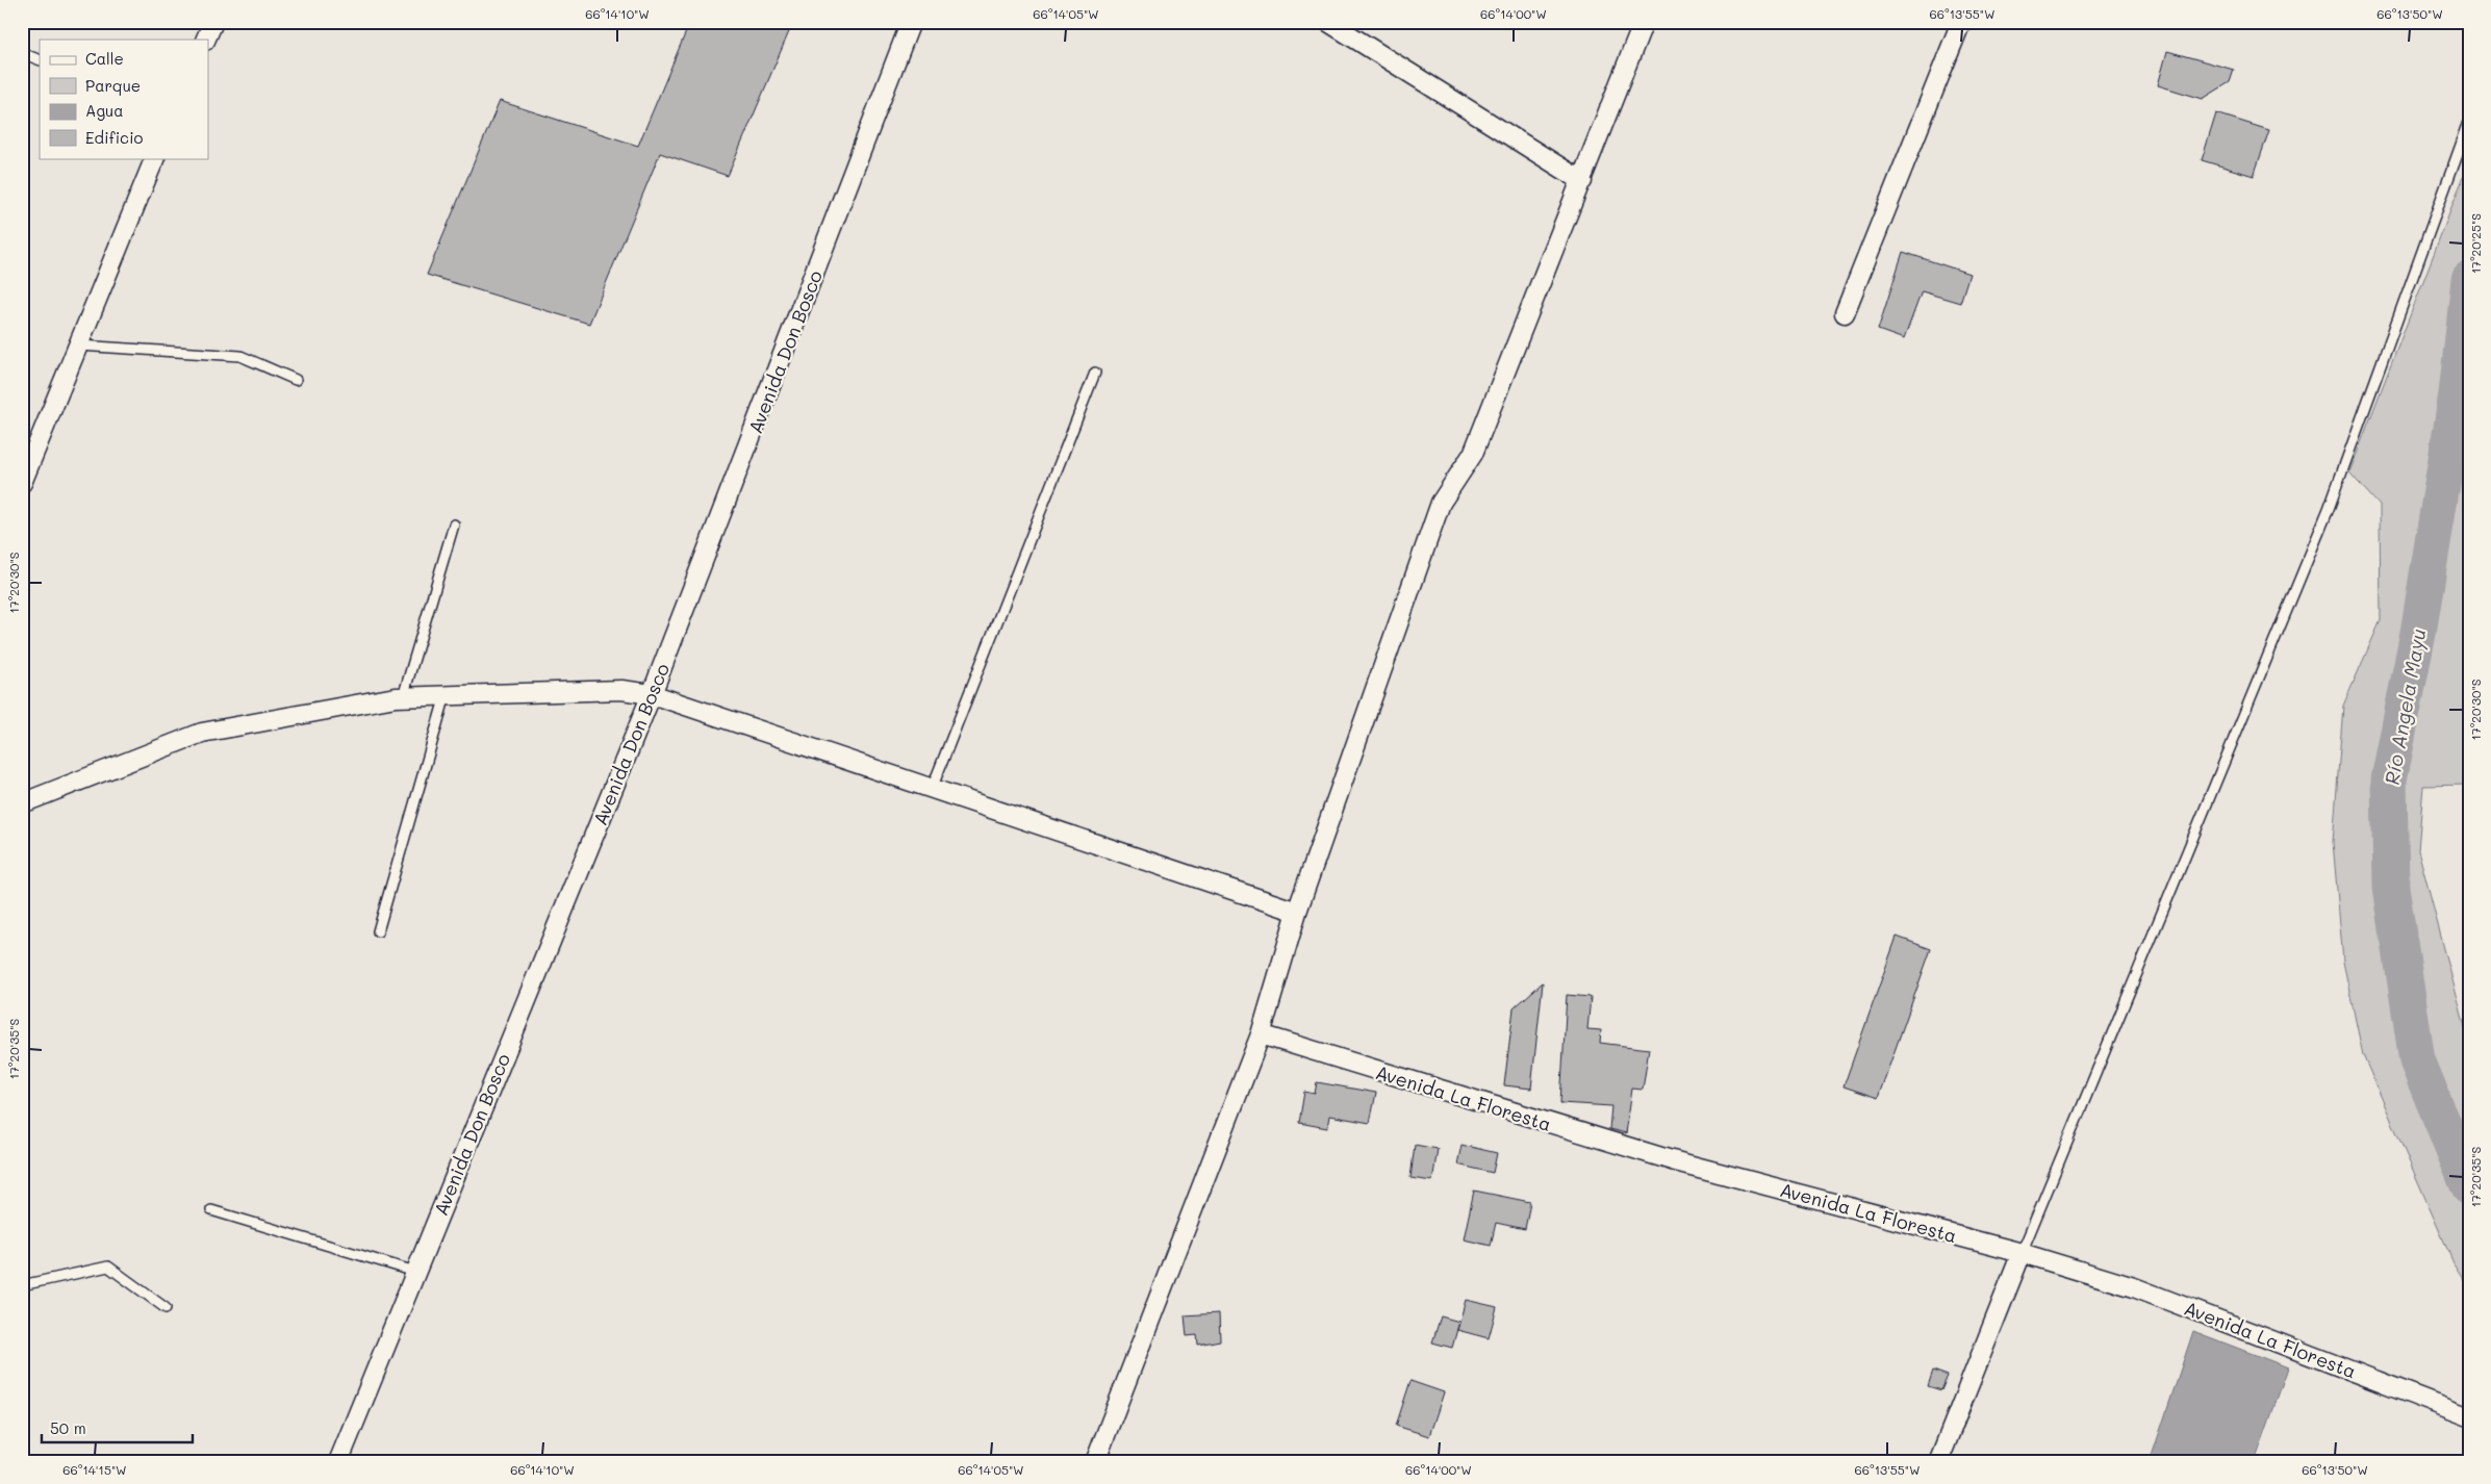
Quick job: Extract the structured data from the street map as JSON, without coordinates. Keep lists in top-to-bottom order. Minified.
{"streets":{"street":["Avenida Don Bosco","Avenida La Floresta"]},"water":["Río Angela Mayu"],"legend":["Calle","Parque","Agua","Edificio"],"scale_bar":"50 m","coordinates":["66°14'10\"W","66°14'05\"W","66°14'00\"W","66°13'55\"W","66°13'50\"W","17°20'25\"S","17°20'30\"S","17°20'35\"S","66°14'15\"W"]}
